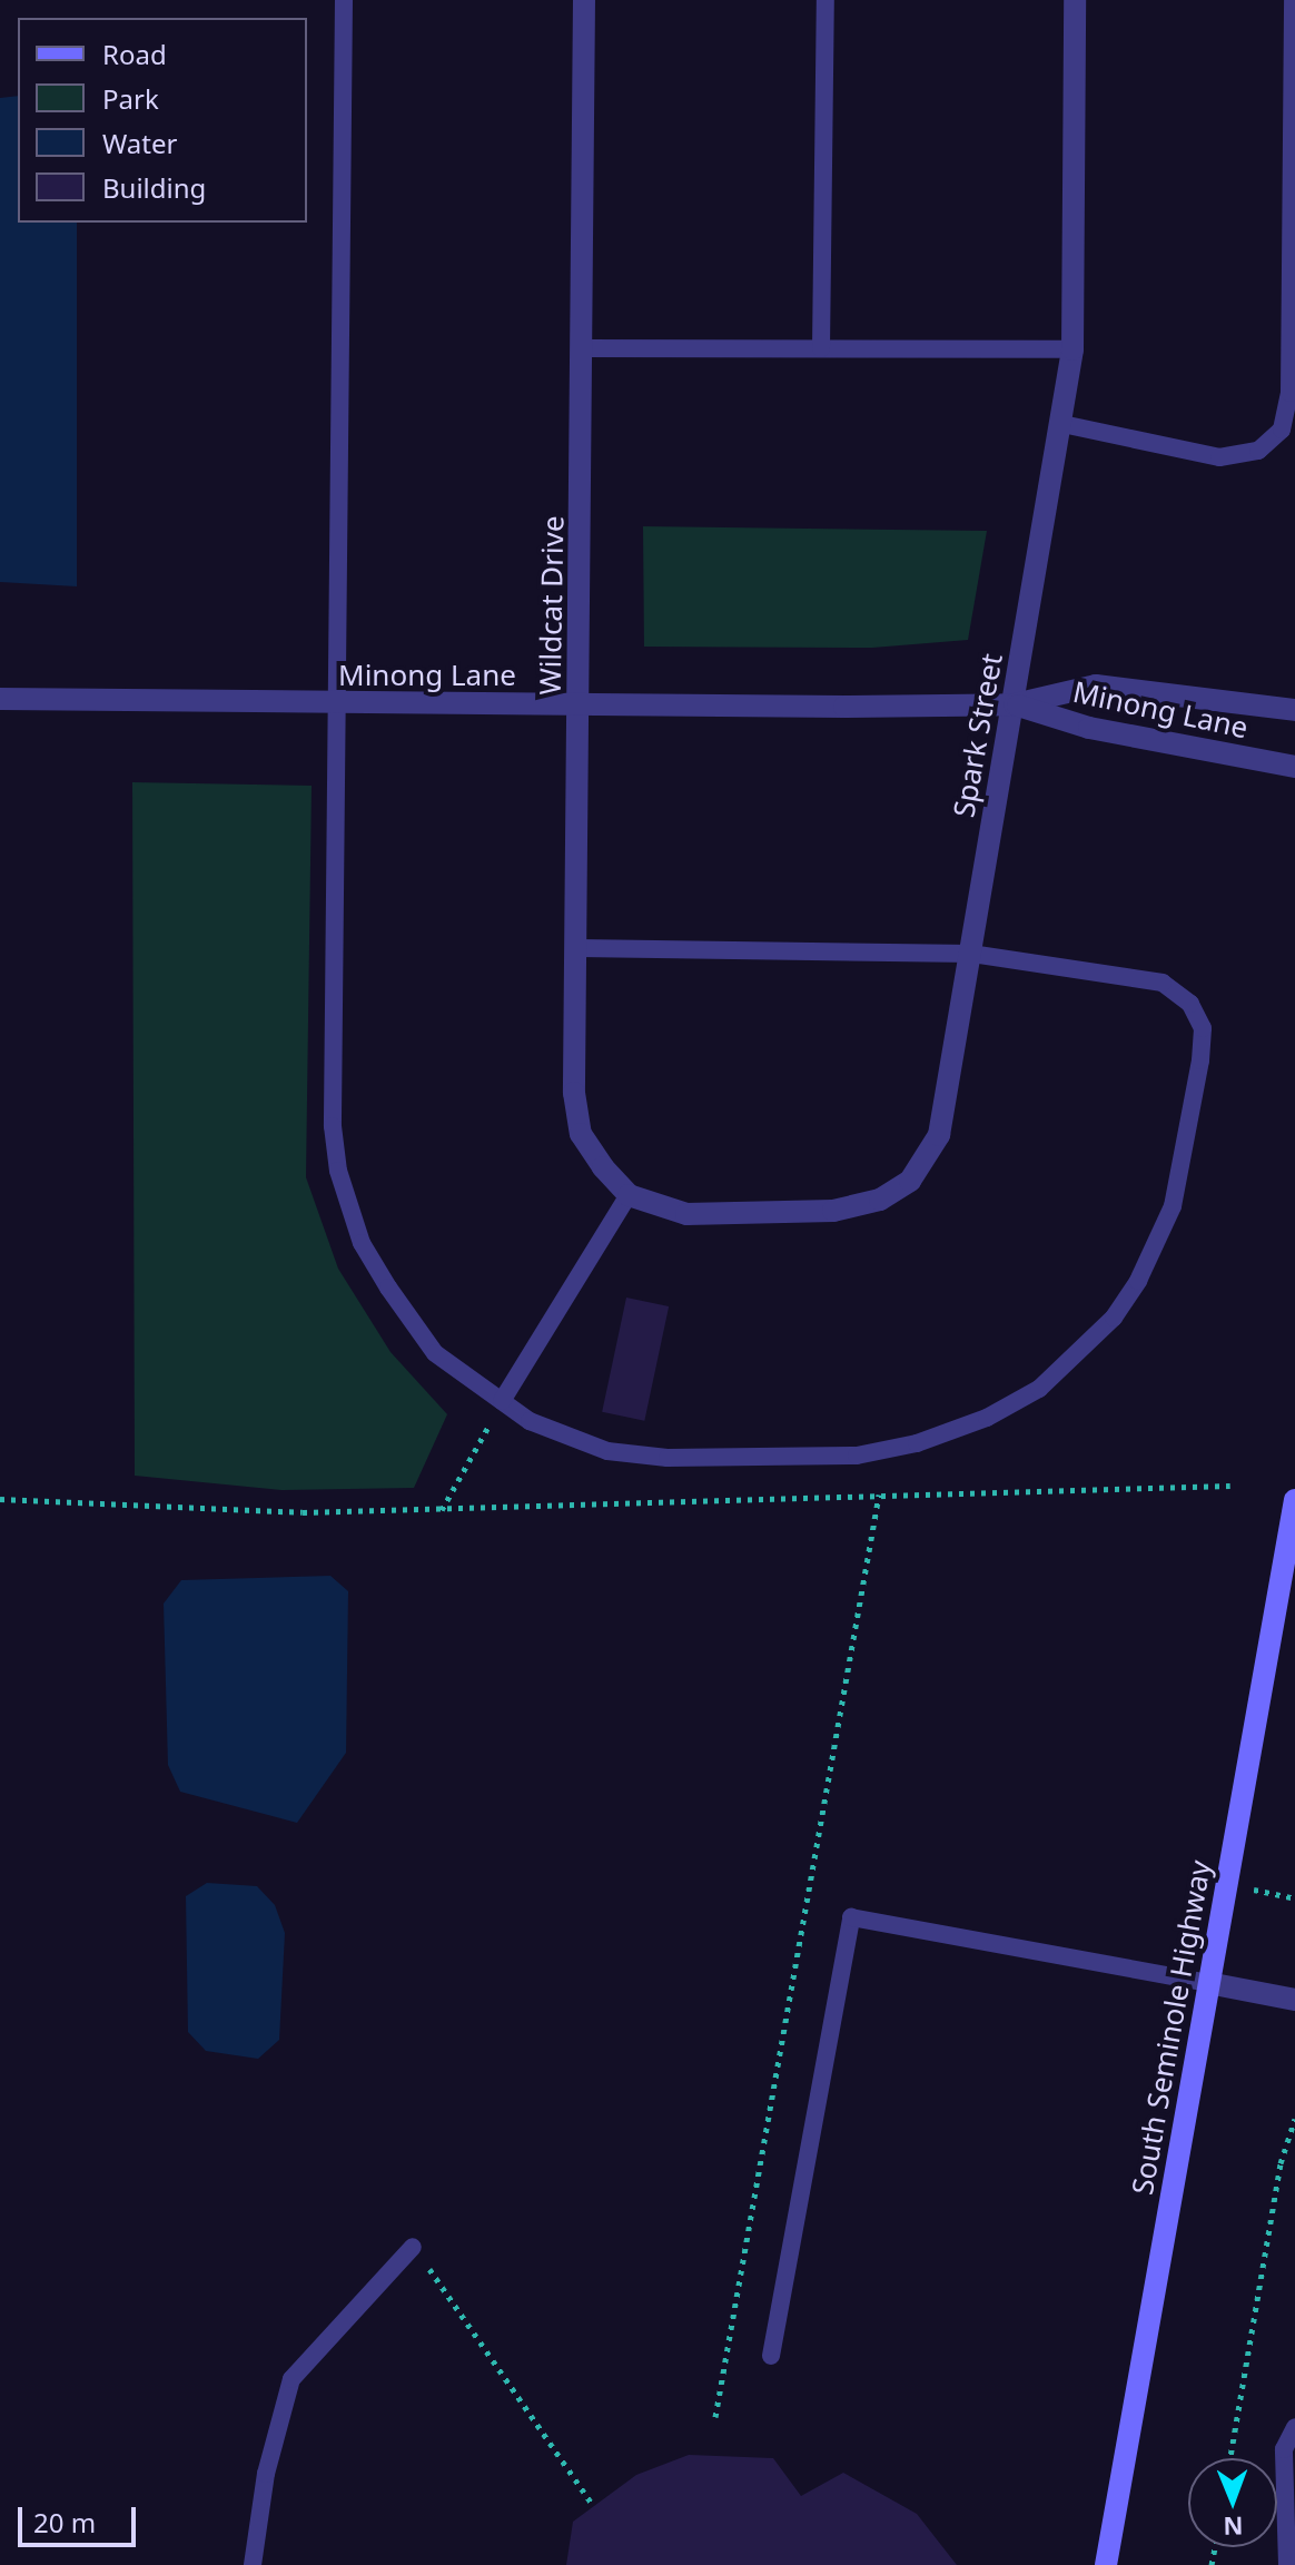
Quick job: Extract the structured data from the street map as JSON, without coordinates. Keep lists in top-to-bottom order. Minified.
{"streets":{"street":["Wildcat Drive","Minong Lane","Spark Street","South Seminole Highway"]},"crossings":[["Wildcat Drive","Minong Lane"],["Wildcat Drive","Spark Street"],["Minong Lane","Spark Street"]],"legend":["Road","Park","Water","Building"],"scale_bar":"20 m","north":"bottom"}
